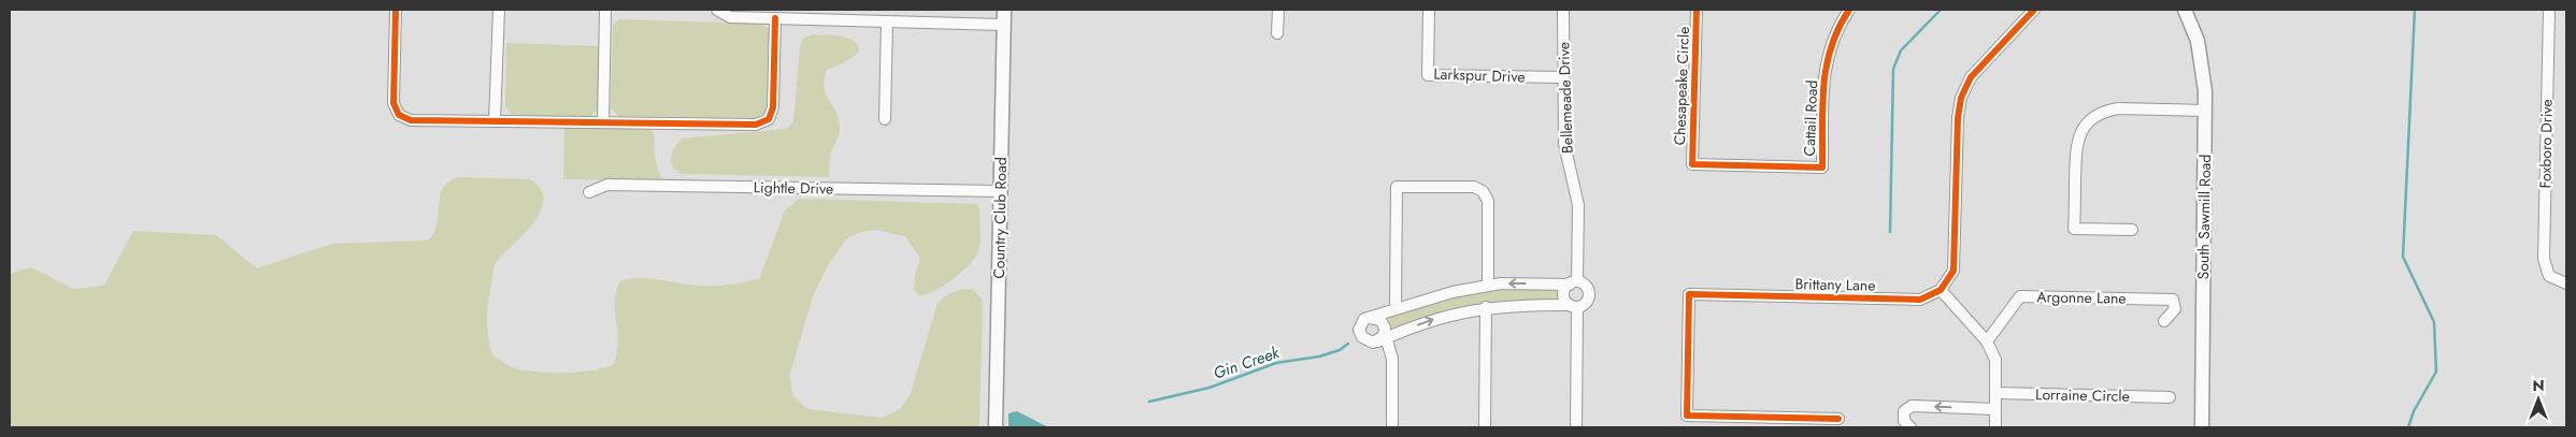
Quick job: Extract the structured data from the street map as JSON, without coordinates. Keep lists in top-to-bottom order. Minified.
{"streets":{"street":["Larkspur Drive","Chesapeake Circle","Bellemeade Drive","Cattail Road","Foxboro Drive","Lightle Drive","South Sawmill Road","Country Club Road","Brittany Lane","Argonne Lane","Lorraine Circle"]},"crossings":[["Larkspur Drive","Bellemeade Drive"],["Chesapeake Circle","Cattail Road"],["Lightle Drive","Country Club Road"]],"water":["Gin Creek"],"north":"top"}
